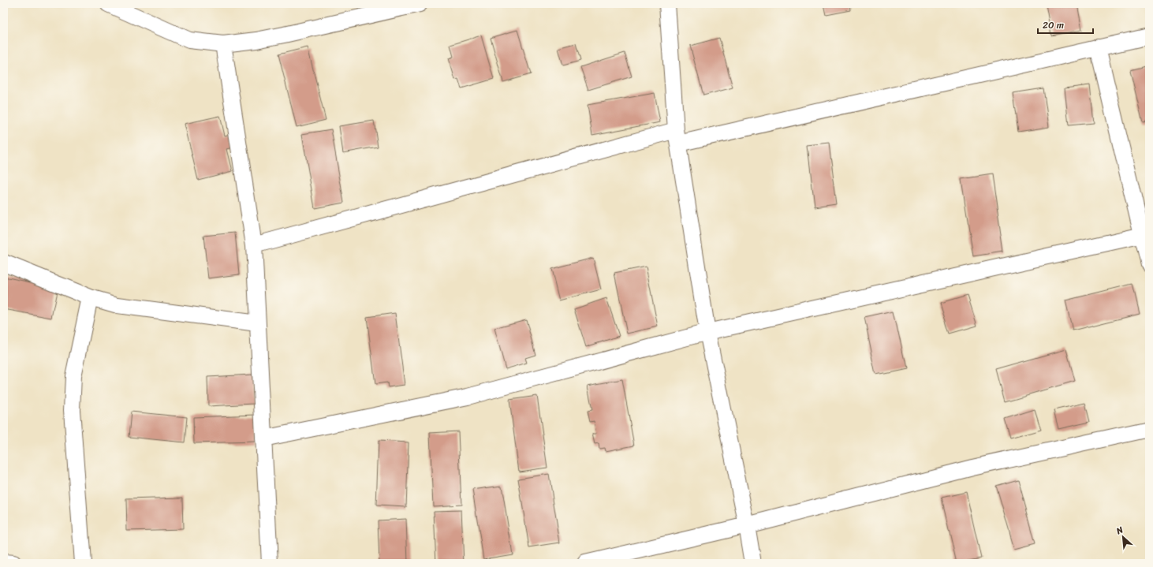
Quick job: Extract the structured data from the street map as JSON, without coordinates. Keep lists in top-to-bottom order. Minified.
{"scale_bar":"20 m","north":"top left"}
